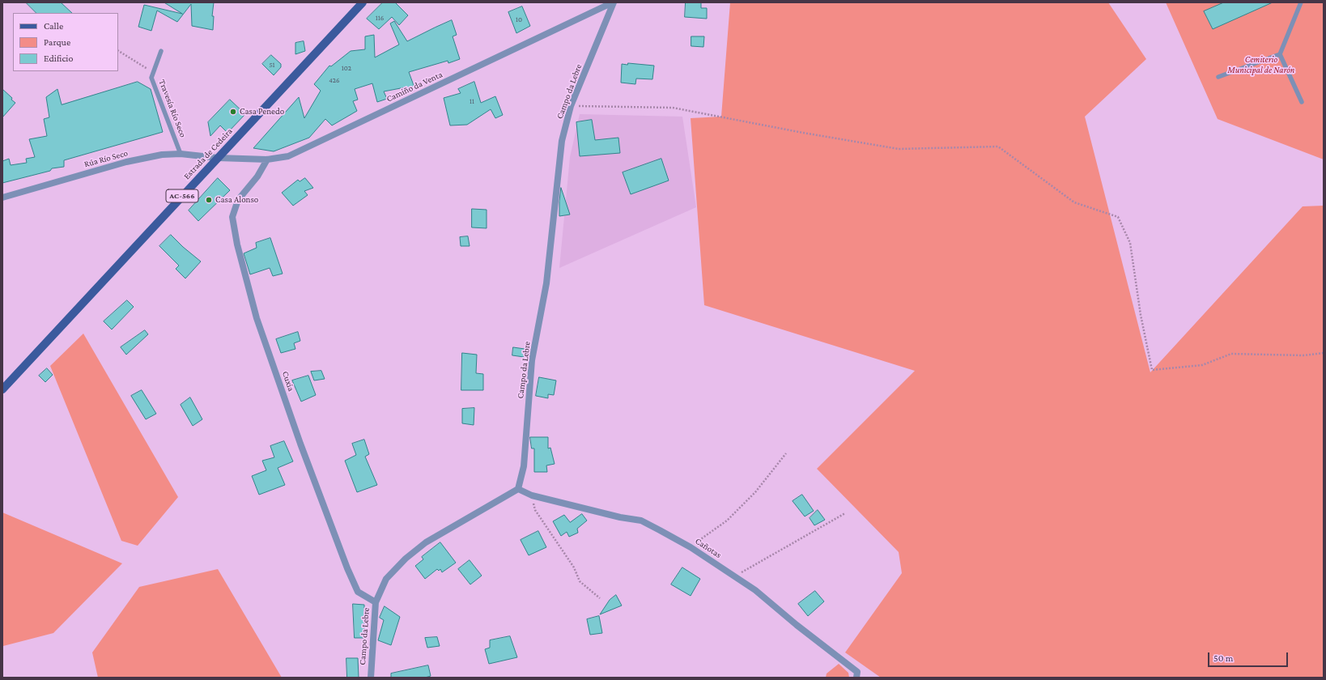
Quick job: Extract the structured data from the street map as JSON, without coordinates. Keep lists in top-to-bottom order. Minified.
{"streets":{"main road":["Estrada de Cedeira","AC-566"],"street":["Camiño da Venta","Campo da Lebre","Rúa Río Seco","Cuxia","Cañotas"],"lane":["Travesía Río Seco"]},"crossings":[["Camiño da Venta","Campo da Lebre"],["Camiño da Venta","Estrada de Cedeira"],["Camiño da Venta","Rúa Río Seco"],["Camiño da Venta","Cuxia"],["Campo da Lebre","Cuxia"],["Campo da Lebre","Cañotas"],["Travesía Río Seco","Rúa Río Seco"],["Estrada de Cedeira","Rúa Río Seco"]],"parks":["Cemiterio Municipal de Narón"],"places":["Casa Penedo","Casa Alonso"],"house_numbers":["116","10","51","102","426","11"],"legend":["Calle","Parque","Edificio"],"scale_bar":"50 m"}
